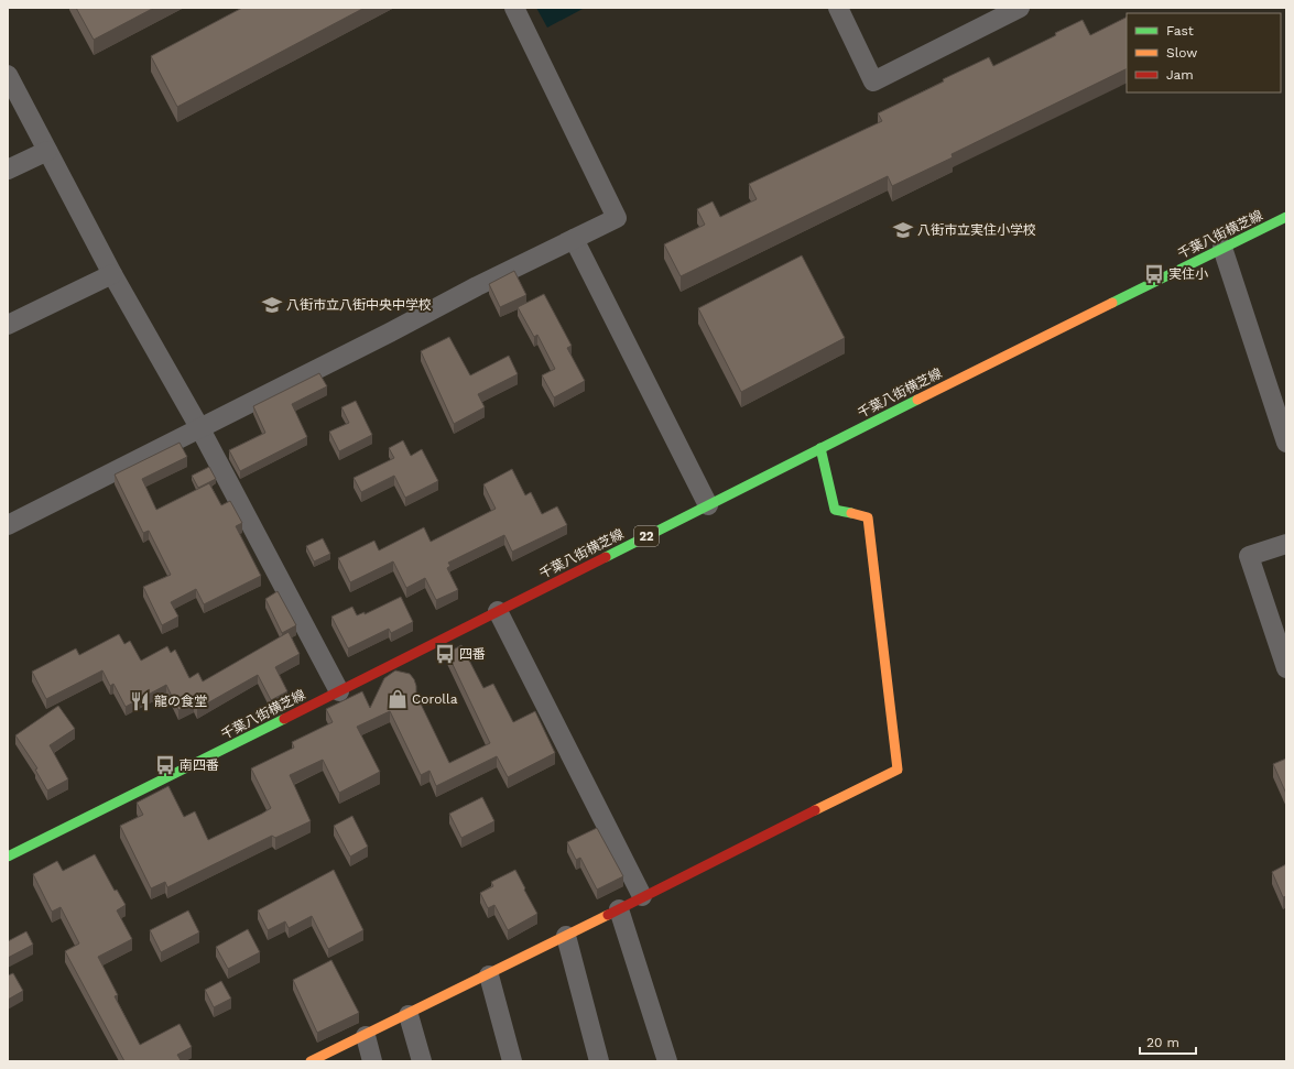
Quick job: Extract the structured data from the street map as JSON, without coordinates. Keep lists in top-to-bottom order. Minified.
{"streets":{"main road":["千葉八街横芝線","22"]},"places":{"school or university":["八街市立実住小学校","八街市立八街中央中学校"],"bus stop":["実住小","四番","南四番"],"shop":["Corolla"],"restaurant":["龍の食堂"]},"legend":["Fast","Slow","Jam"],"scale_bar":"20 m"}
